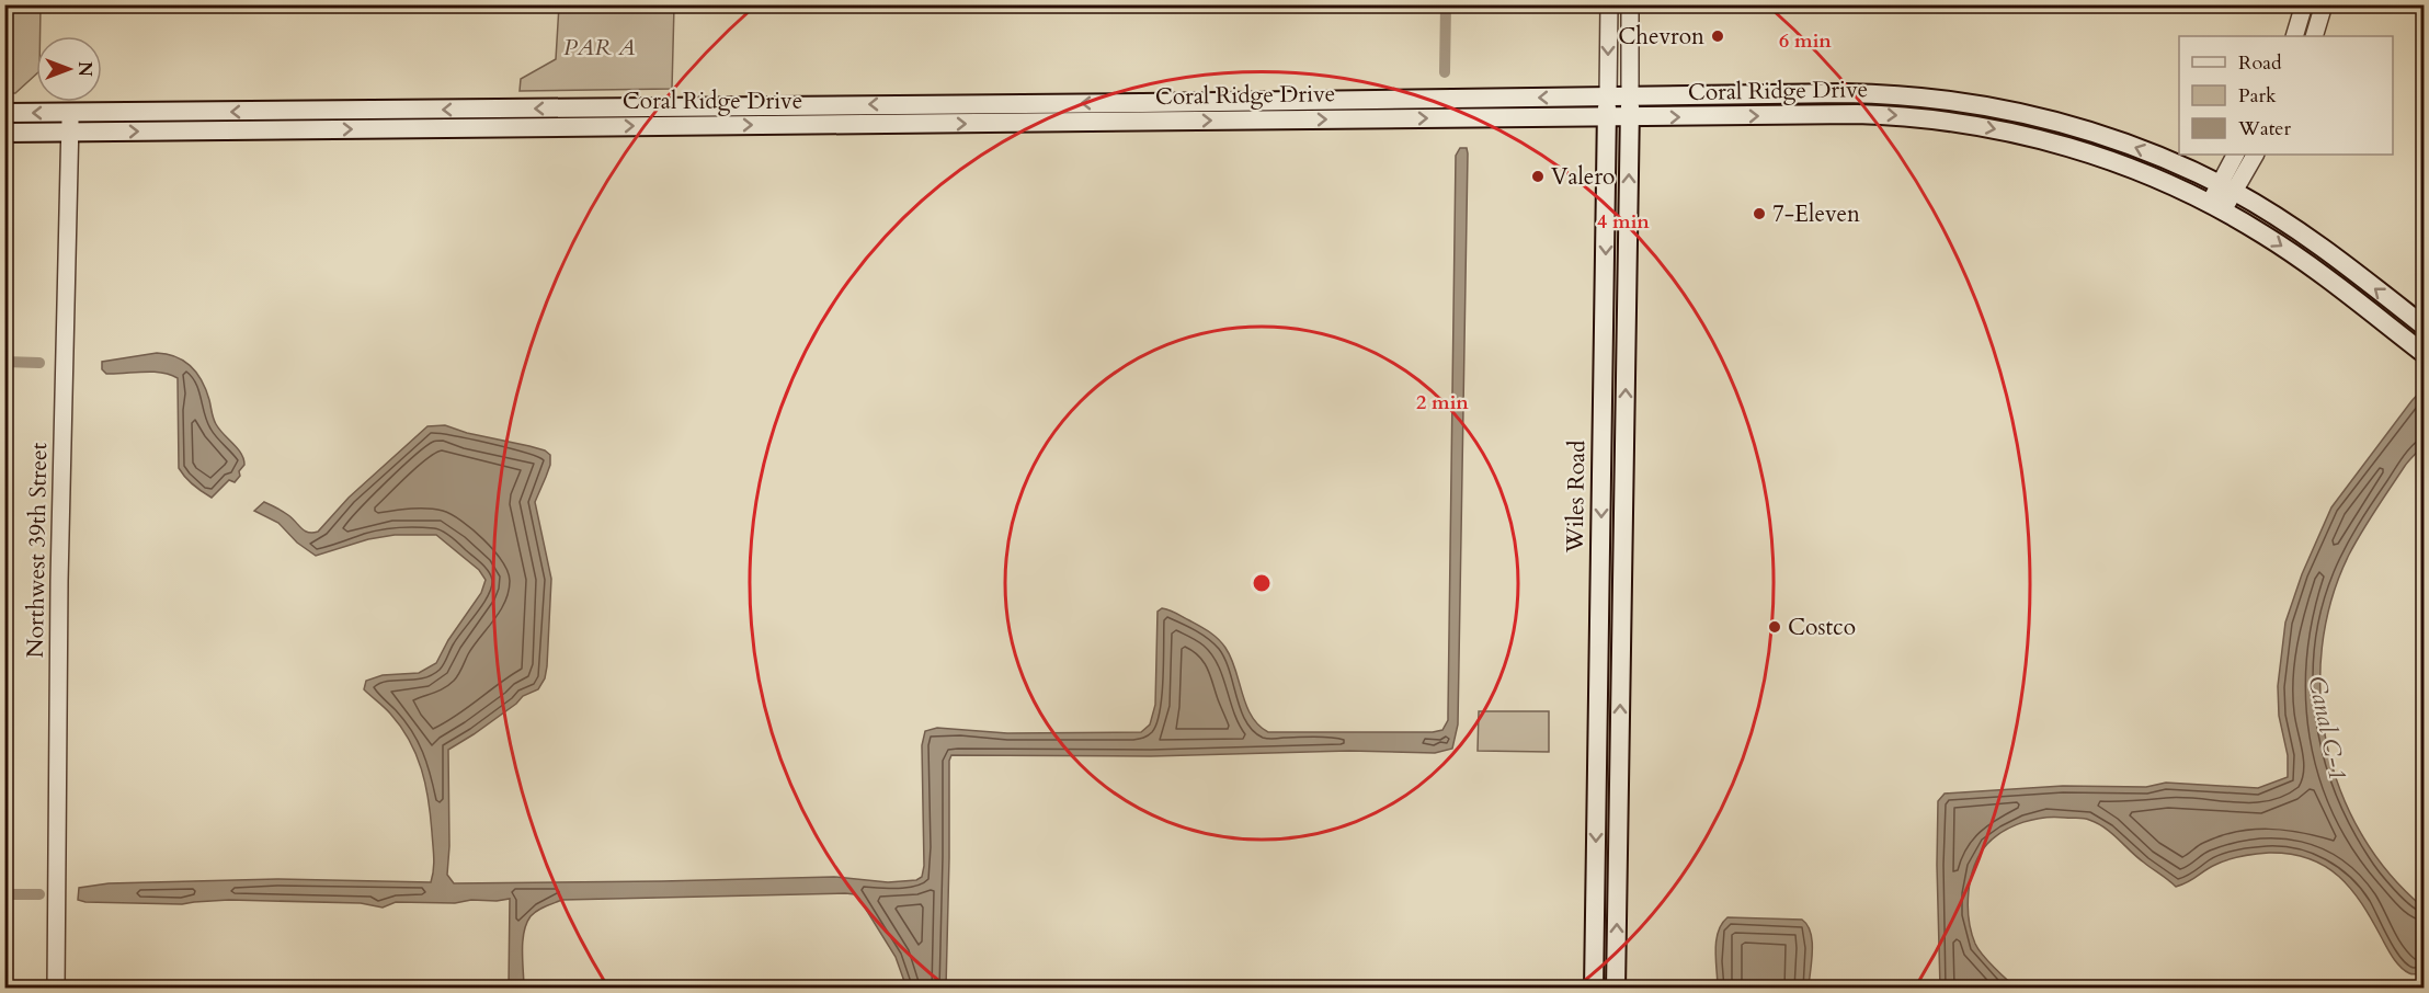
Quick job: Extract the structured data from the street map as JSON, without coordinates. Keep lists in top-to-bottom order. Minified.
{"streets":{"main road":["Coral Ridge Drive","Wiles Road"],"street":["Northwest 39th Street"]},"crossings":[["Coral Ridge Drive","Wiles Road"],["Coral Ridge Drive","Northwest 39th Street"]],"water":["Canal C-1"],"parks":["PAR A"],"places":["Chevron","Valero","7-Eleven","Costco"],"legend":["Road","Park","Water"],"north":"right","rings":["6 min","4 min","2 min"]}
